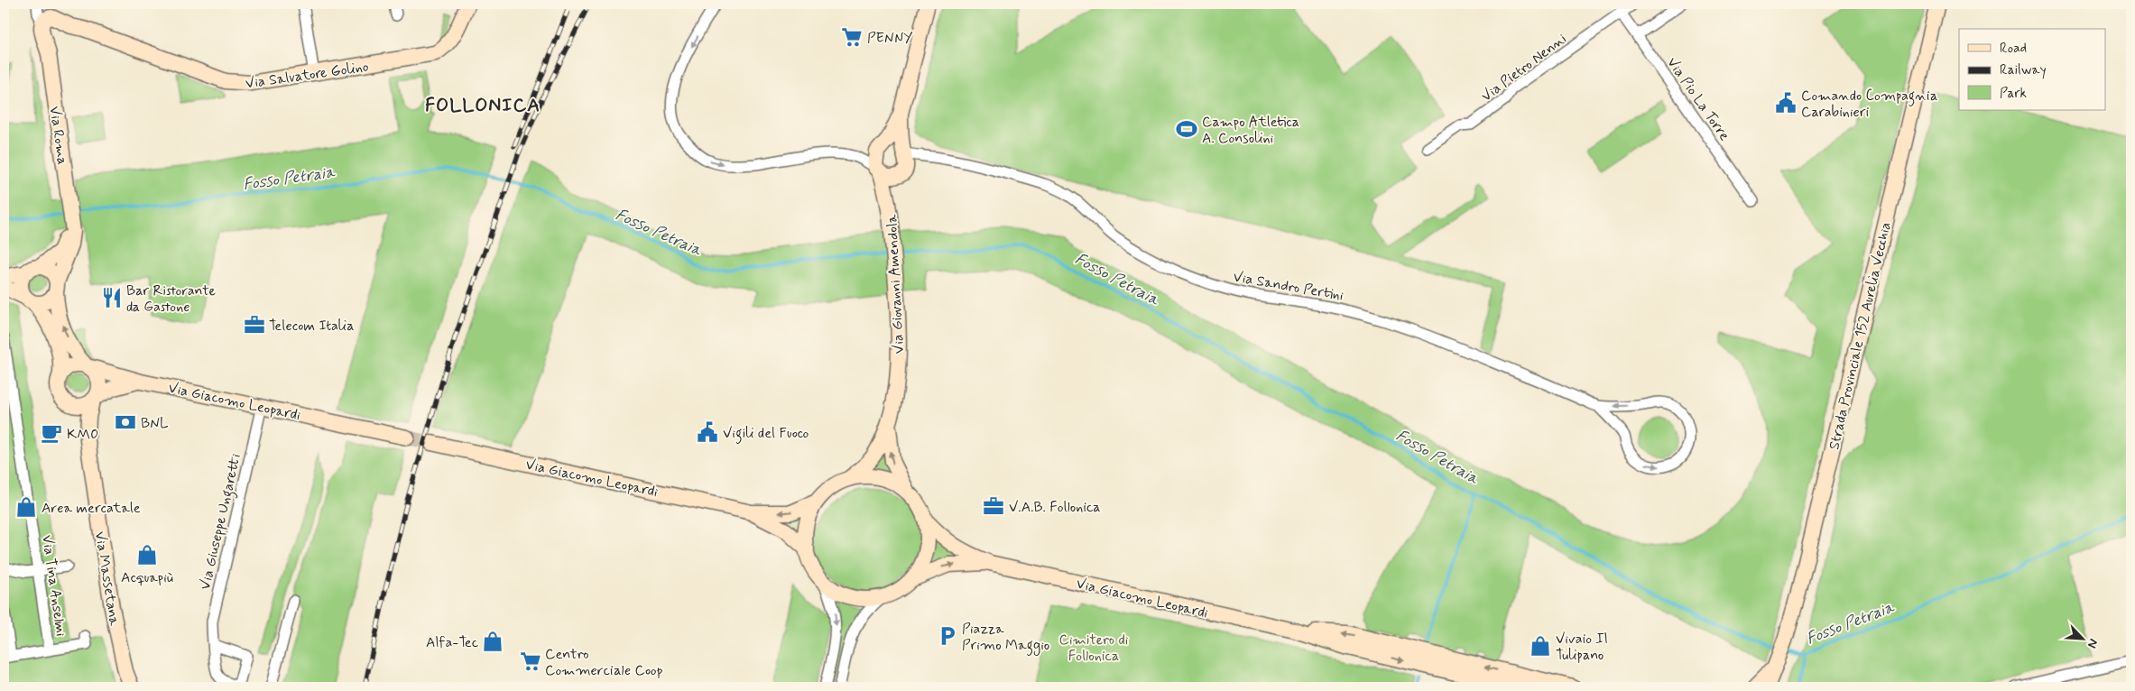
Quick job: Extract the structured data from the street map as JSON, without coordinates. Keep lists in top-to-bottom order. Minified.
{"streets":{"main road":["Via Salvatore Golino","Via Roma","Via Giovanni Amendola","Strada Provinciale 152 Aurelia Vecchia","Via Giacomo Leopardi","Via Massetana"],"street":["Via Pietro Nenni","Via Pio La Torre","Via Sandro Pertini","Via Giuseppe Ungaretti","Via Tina Anselmi"]},"crossings":[["Via Pietro Nenni","Via Pio La Torre"],["Via Salvatore Golino","Via Roma"],["Via Giovanni Amendola","Via Sandro Pertini"],["Via Giovanni Amendola","Via Giacomo Leopardi"],["Via Giacomo Leopardi","Via Giuseppe Ungaretti"],["Via Giacomo Leopardi","Via Massetana"]],"districts":["FOLLONICA"],"water":["Fosso Petraia"],"parks":["Cimitero di Follonica"],"places":{"supermarket":["PENNY","Centro Commerciale Coop"],"public building":["Comando Compagnia Carabinieri","Vigili del Fuoco"],"sports":["Campo Atletica A. Consolini"],"restaurant":["Bar Ristorante da Gastone"],"office":["Telecom Italia","V.A.B. Follonica"],"bank":["BNL"],"cafe":["KM0"],"shop":["Area mercatale","Acquapiù","Alfa-Tec","Vivaio Il Tulipano"],"parking":["Piazza Primo Maggio"]},"legend":["Road","Railway","Park"],"north":"bottom right"}
